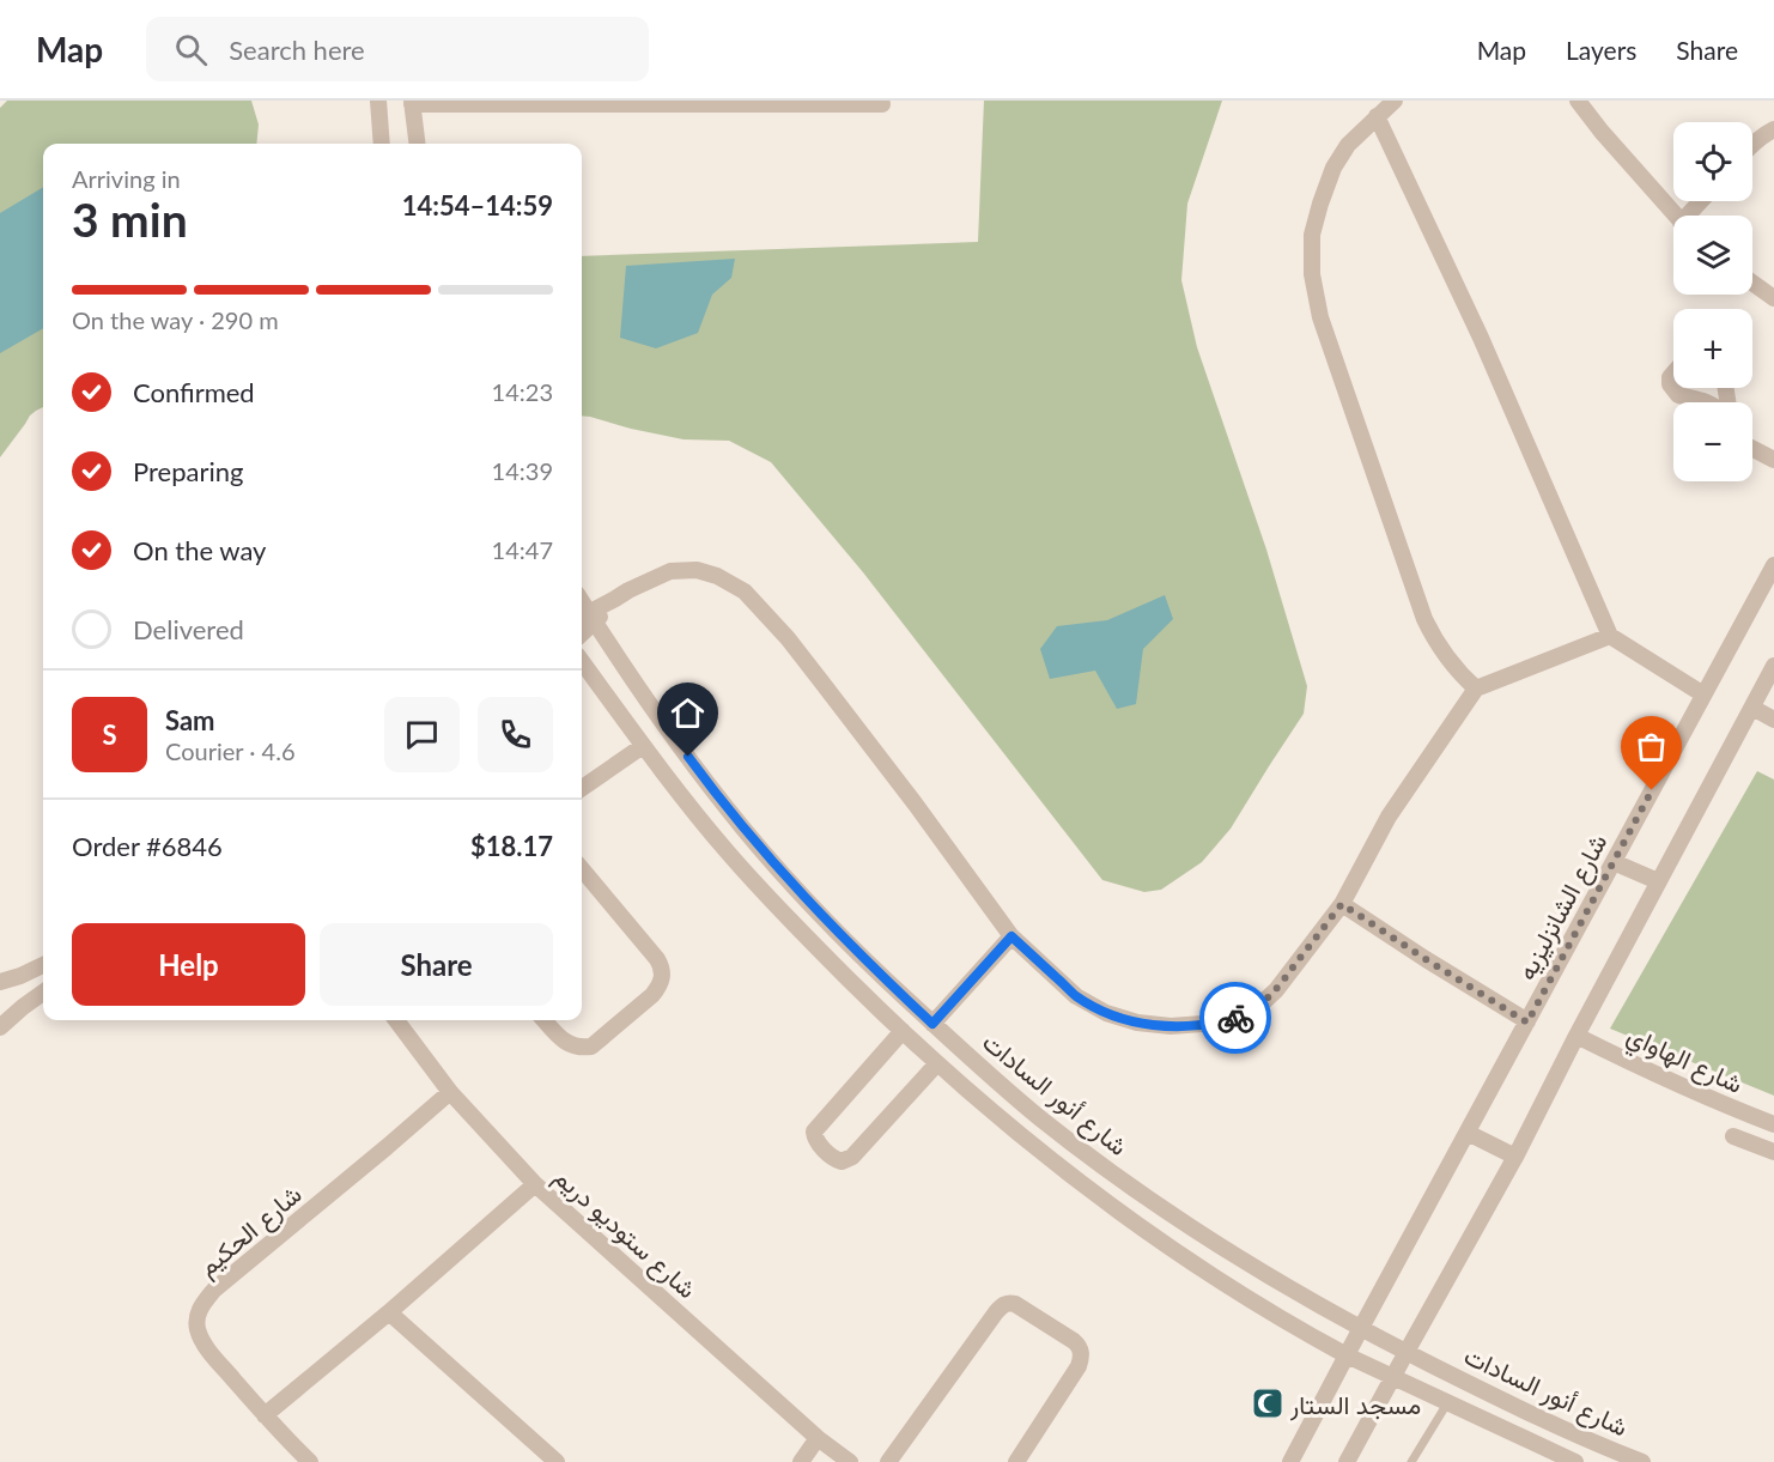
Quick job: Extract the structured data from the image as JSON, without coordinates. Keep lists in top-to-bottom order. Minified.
{"streets":{"street":["شارع الشانزليزيه","شارع الهاواي","شارع أنور السادات","شارع الحكيم","شارع ستوديو دريم"]},"crossings":[["شارع الشانزليزيه","شارع أنور السادات"],["شارع الحكيم","شارع ستوديو دريم"]],"places":{"mosque":["مسجد الستار"]},"page":{"header":"Map","search":"Search here","nav":["Map","Layers","Share"],"map_buttons":["+","−"],"heading":["3 min","Arriving in","14:54–14:59"],"panel":["Sam","Courier · 4.6","Order #6846","$18.17"],"bar":"On the way · 290 m","list":[["Confirmed","14:23"],["Preparing","14:39"],["On the way","14:47"],"Delivered"],"round":"S","buttons":["Help","Share"]}}
